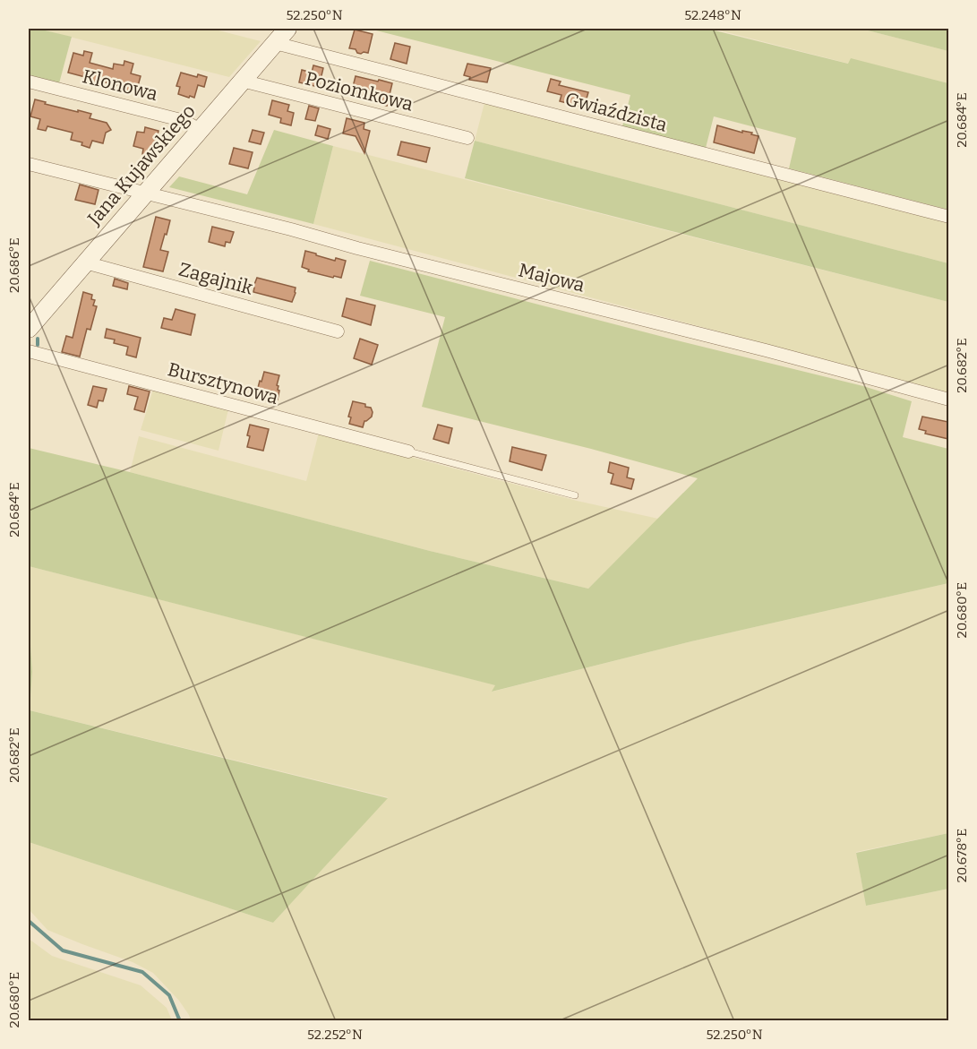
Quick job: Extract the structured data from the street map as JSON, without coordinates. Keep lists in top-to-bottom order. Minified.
{"streets":{"main road":["Jana Kujawskiego"],"street":["Klonowa","Poziomkowa","Gwiaździsta","Majowa","Zagajnik","Bursztynowa"]},"crossings":[["Klonowa","Jana Kujawskiego"],["Poziomkowa","Jana Kujawskiego"],["Gwiaździsta","Jana Kujawskiego"],["Jana Kujawskiego","Majowa"],["Jana Kujawskiego","Zagajnik"]],"coordinates":["52.250°N","52.248°N","20.684°E","20.686°E","20.682°E","20.680°E","20.678°E","52.252°N"]}
